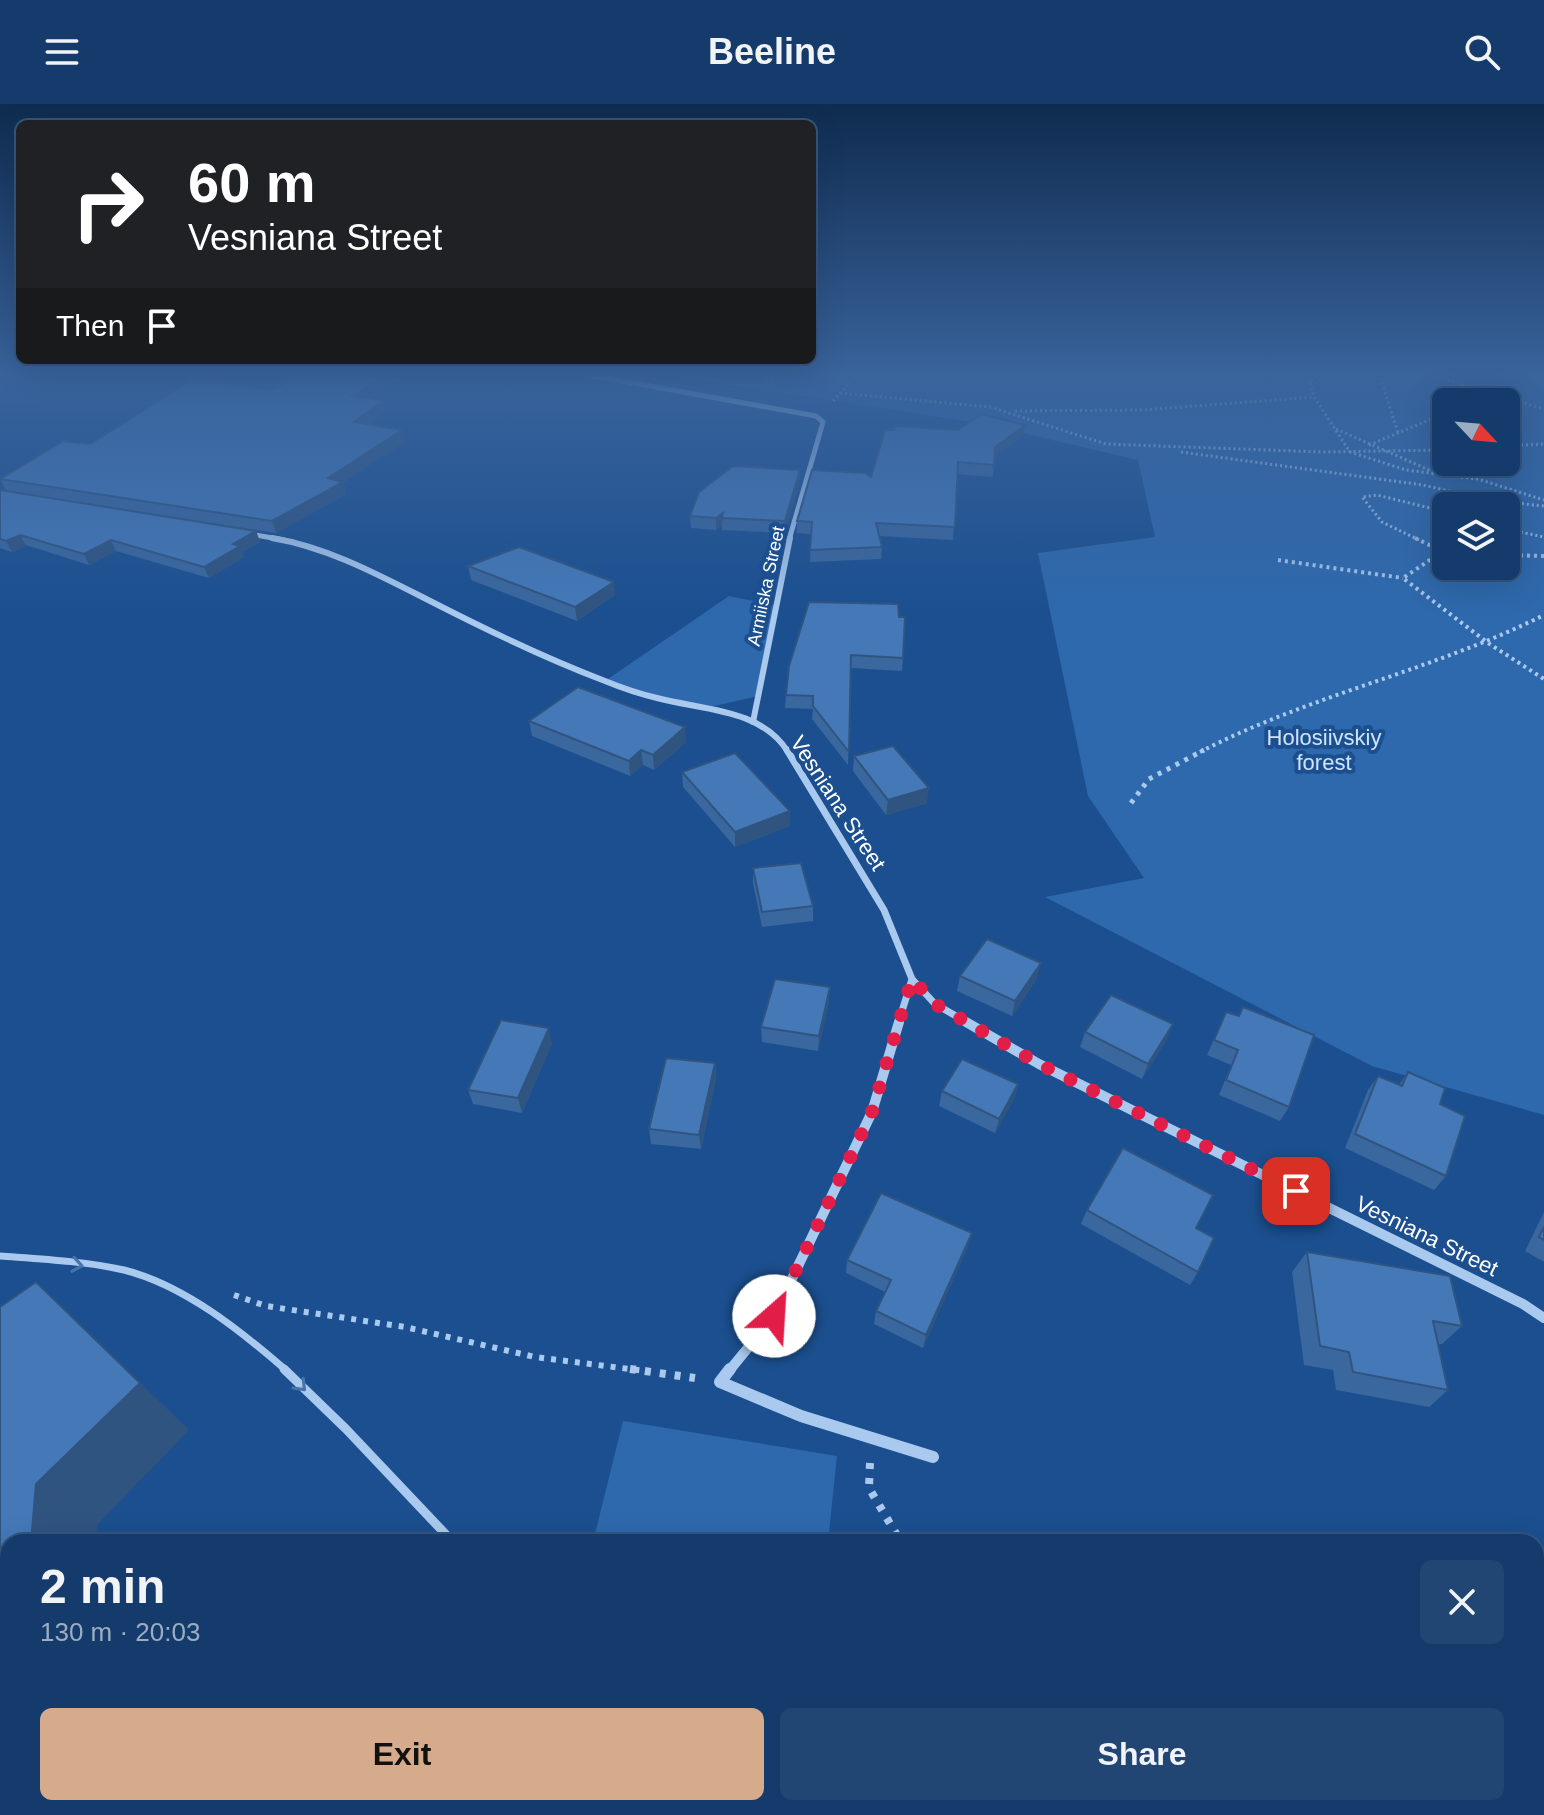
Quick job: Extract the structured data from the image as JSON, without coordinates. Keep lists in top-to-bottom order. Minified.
{"streets":{"street":["Armiiska Street","Vesniana Street"]},"crossings":[["Armiiska Street","Vesniana Street"]],"parks":["Holosiivskiy forest"],"north":"bottom right","page":{"header":"Beeline","turn":["60 m","Vesniana Street"],"then":"Then","heading":["2 min","130 m · 20:03"],"buttons":["Exit","Share"]}}
